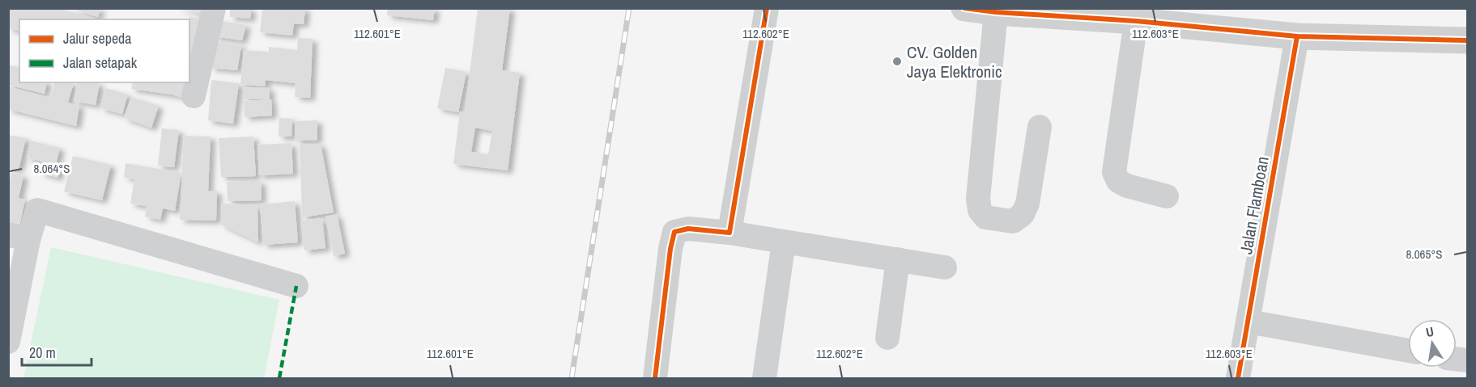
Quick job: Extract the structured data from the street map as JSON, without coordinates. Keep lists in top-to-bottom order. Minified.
{"streets":{"street":["Jalan Flamboan"]},"places":["CV. Golden Jaya Elektronic"],"legend":["Jalur sepeda","Jalan setapak"],"scale_bar":"20 m","north":"top","coordinates":["112.601°E","112.602°E","112.603°E","8.064°S","8.065°S"]}
